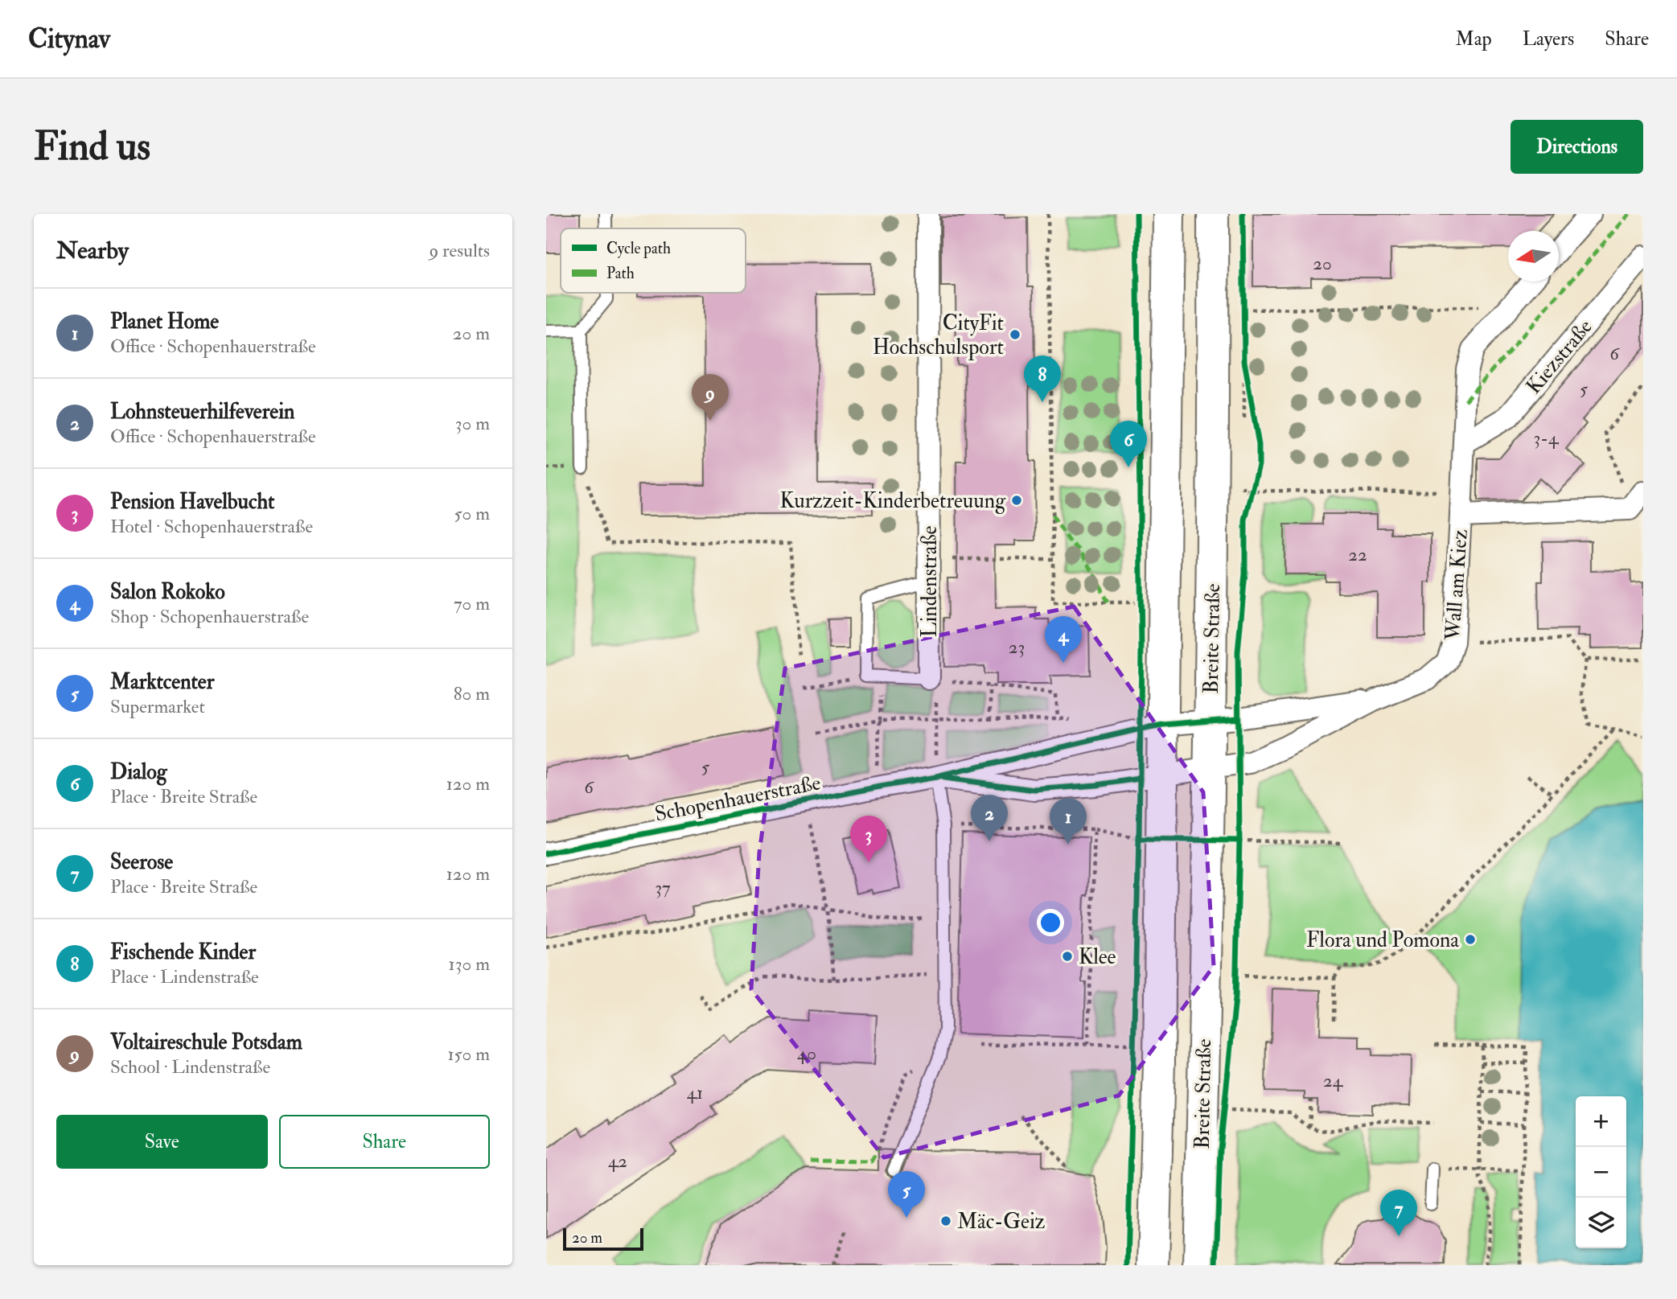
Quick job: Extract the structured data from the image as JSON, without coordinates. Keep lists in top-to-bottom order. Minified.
{"streets":{"main road":["Breite Straße"],"street":["Kiezstraße","Lindenstraße","Wall am Kiez","Schopenhauerstraße"]},"crossings":[["Wall am Kiez","Breite Straße"],["Wall am Kiez","Schopenhauerstraße"],["Breite Straße","Schopenhauerstraße"]],"places":["CityFit Hochschulsport","Kurzzeit-Kinderbetreuung","Flora und Pomona","Klee","Mäc-Geiz"],"house_numbers":["20","6","5","3-4","22","23","5","6","37","40","24","41","42"],"legend":["Cycle path","Path"],"scale_bar":"20 m","north":"left","page":{"header":"Citynav","nav":["Map","Layers","Share"],"buttons":["Directions",["Save","Share"]],"title":"Find us","heading":["Nearby","9 results"],"list":[{"mark":"1","name":"Planet Home","note":"Office · Schopenhauerstraße","value":"20 m"},{"mark":"2","name":"Lohnsteuerhilfeverein","note":"Office · Schopenhauerstraße","value":"30 m"},{"mark":"3","name":"Pension Havelbucht","note":"Hotel · Schopenhauerstraße","value":"50 m"},{"mark":"4","name":"Salon Rokoko","note":"Shop · Schopenhauerstraße","value":"70 m"},{"mark":"5","name":"Marktcenter","note":"Supermarket","value":"80 m"},{"mark":"6","name":"Dialog","note":"Place · Breite Straße","value":"120 m"},{"mark":"7","name":"Seerose","note":"Place · Breite Straße","value":"120 m"},{"mark":"8","name":"Fischende Kinder","note":"Place · Lindenstraße","value":"130 m"},{"mark":"9","name":"Voltaireschule Potsdam","note":"School · Lindenstraße","value":"150 m"}],"pins":["8","9","6","4","2","1","3","5","7"],"map_buttons":["+","−"],"scale":"20 m"}}
